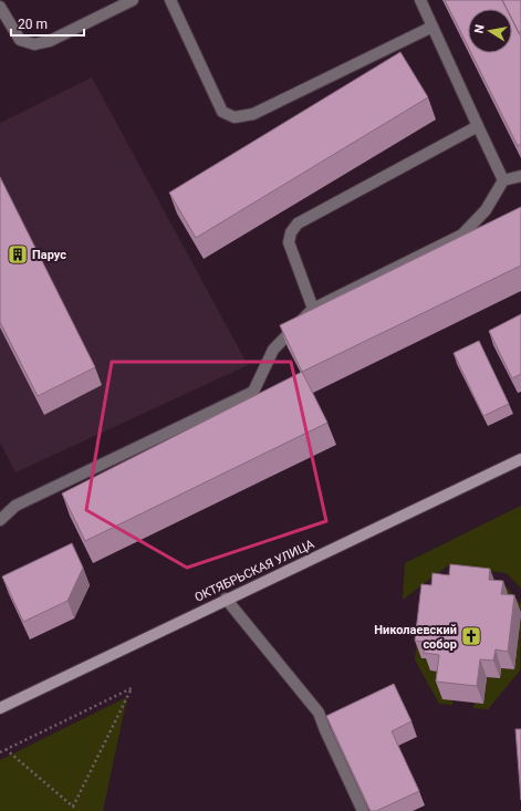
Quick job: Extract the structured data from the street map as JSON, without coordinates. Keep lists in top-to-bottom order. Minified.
{"streets":{"street":["ОКТЯБРЬСКАЯ УЛИЦА"]},"places":{"building":["Парус"],"church":["Николаевский собор"]},"scale_bar":"20 m","north":"left"}
